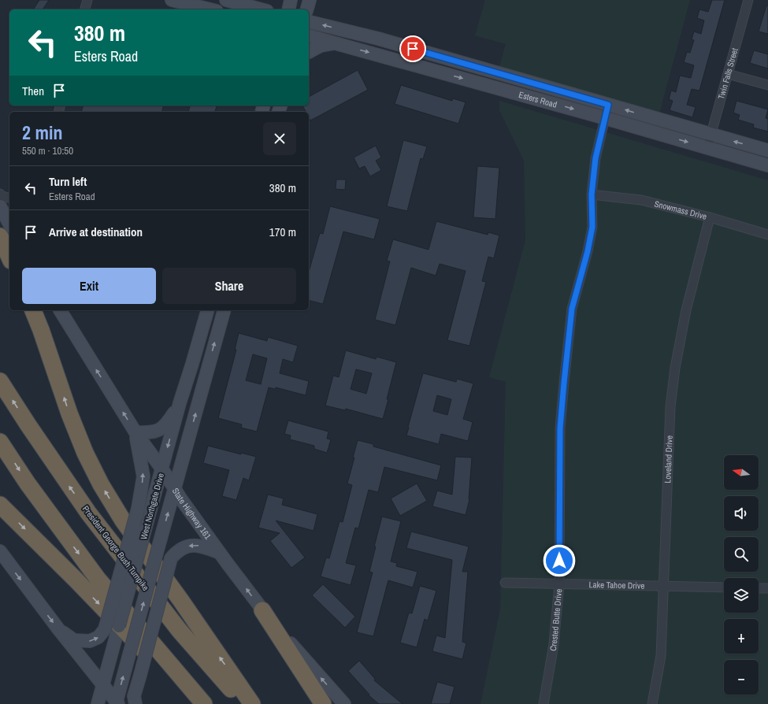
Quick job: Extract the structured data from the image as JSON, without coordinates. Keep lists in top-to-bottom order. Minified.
{"streets":{"highway":["President George Bush Turnpike"],"main road":["Esters Road","West Northgate Drive","State Highway 161"],"street":["Twin Falls Street","Snowmass Drive","Loveland Drive","Lake Tahoe Drive","Crested Butte Drive"]},"crossings":[["Twin Falls Street","Esters Road"],["Esters Road","Crested Butte Drive"],["Snowmass Drive","Loveland Drive"],["Snowmass Drive","Crested Butte Drive"],["Loveland Drive","Lake Tahoe Drive"],["West Northgate Drive","State Highway 161"],["Lake Tahoe Drive","Crested Butte Drive"]],"one_way":["State Highway 161"],"north":"left","page":{"turn":["380 m","Esters Road"],"then":"Then","heading":["2 min","550 m · 10:50"],"list":[{"name":"Turn left","note":"Esters Road","value":"380 m"},{"name":"Arrive at destination","value":"170 m"}],"buttons":["Exit","Share"],"map_buttons":["+","−"]}}
